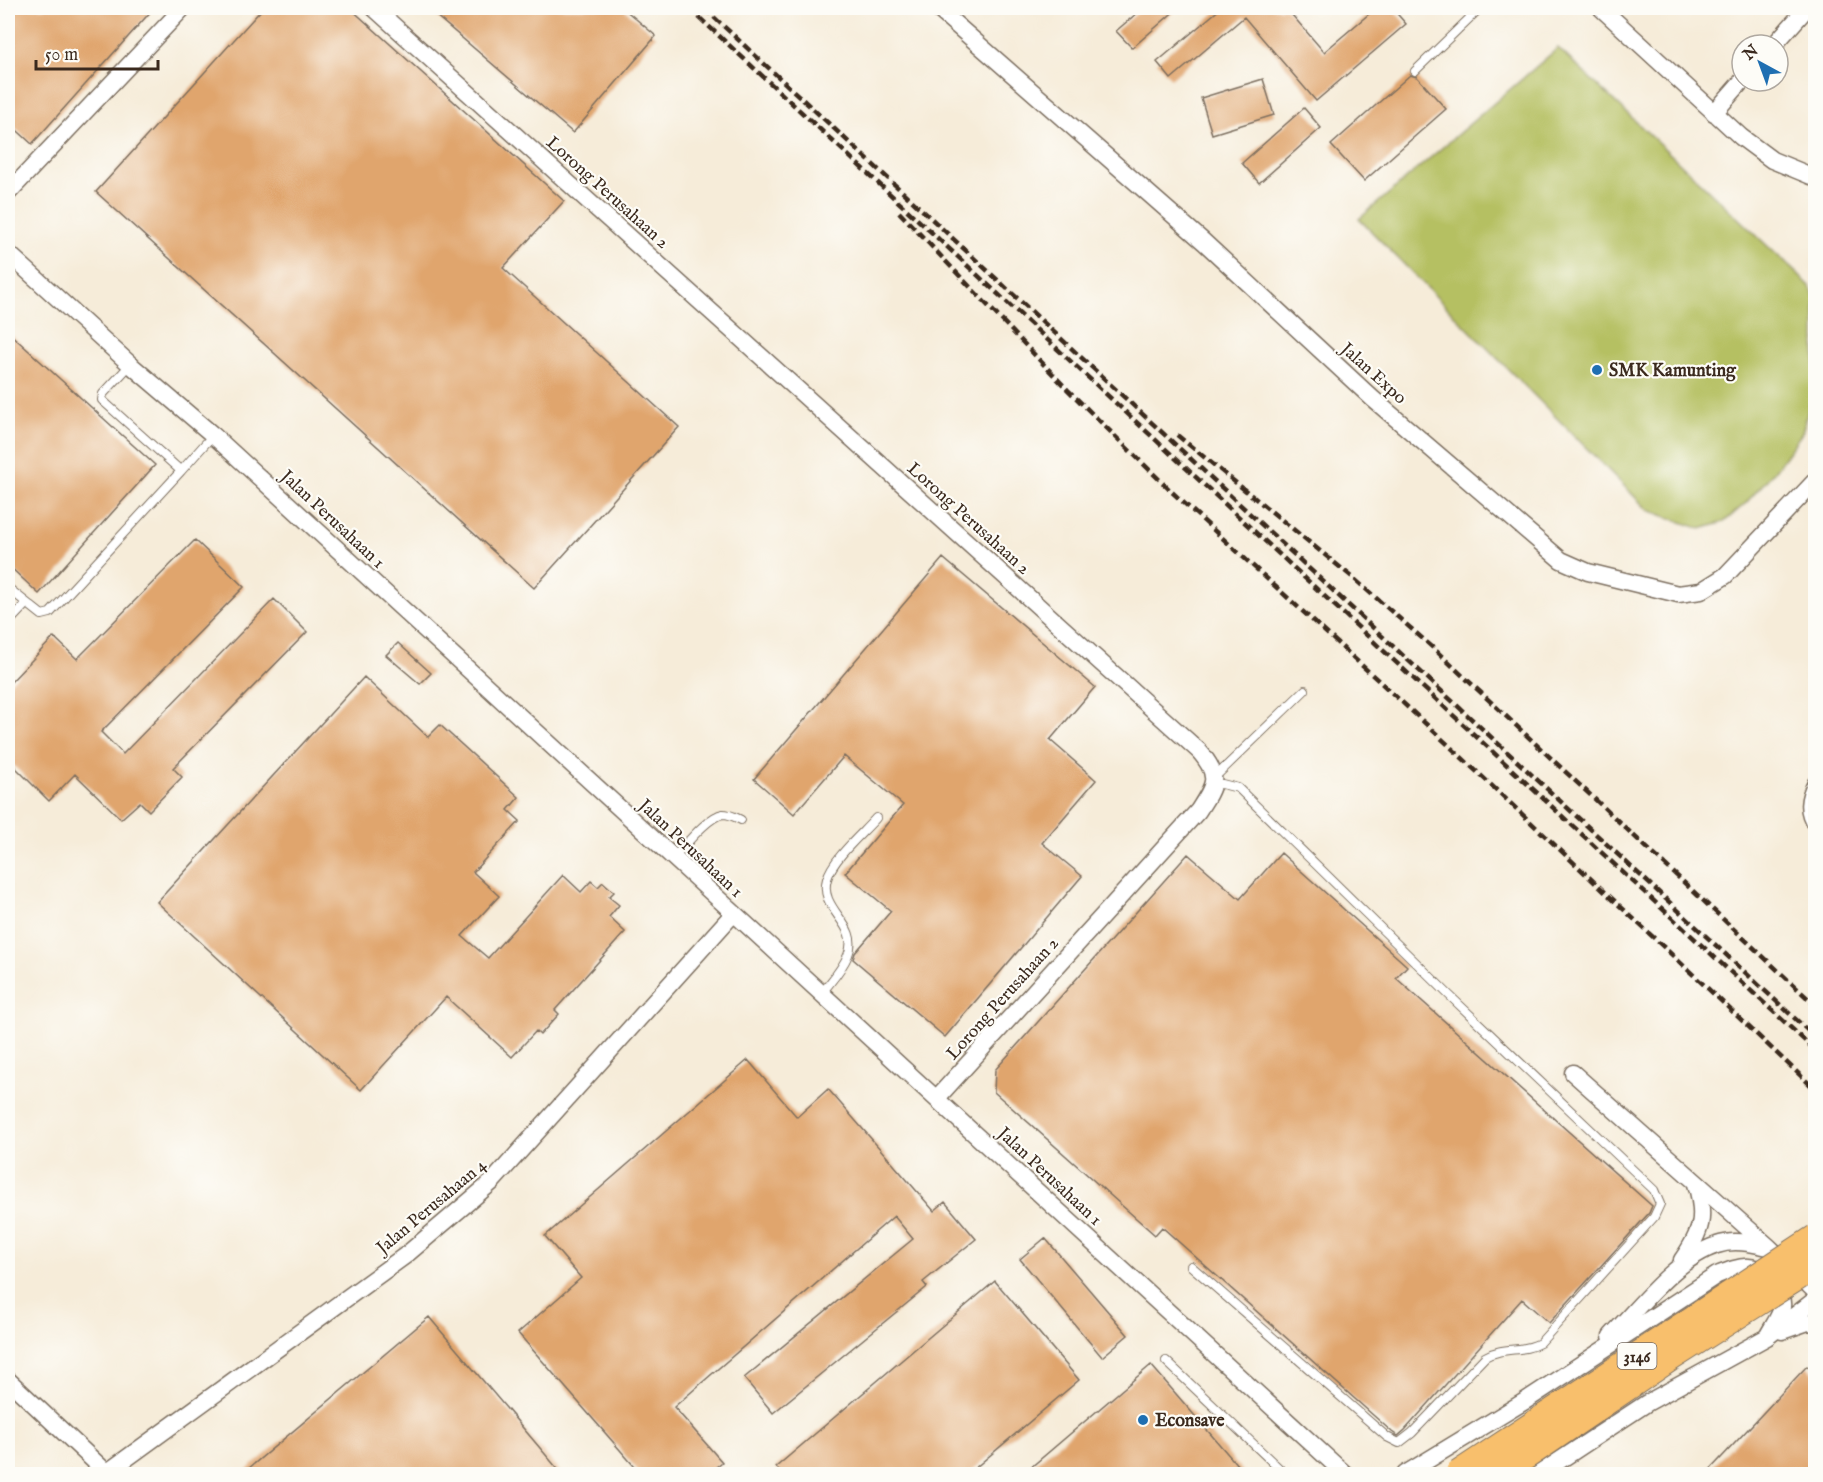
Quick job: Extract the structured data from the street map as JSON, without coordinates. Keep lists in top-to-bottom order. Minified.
{"streets":{"main road":["3146"],"street":["Lorong Perusahaan 2","Jalan Expo","Jalan Perusahaan 1","Jalan Perusahaan 4"]},"crossings":[["Lorong Perusahaan 2","Jalan Perusahaan 1"],["Jalan Perusahaan 1","Jalan Perusahaan 4"]],"places":["SMK Kamunting","Econsave"],"scale_bar":"50 m","north":"top left"}
